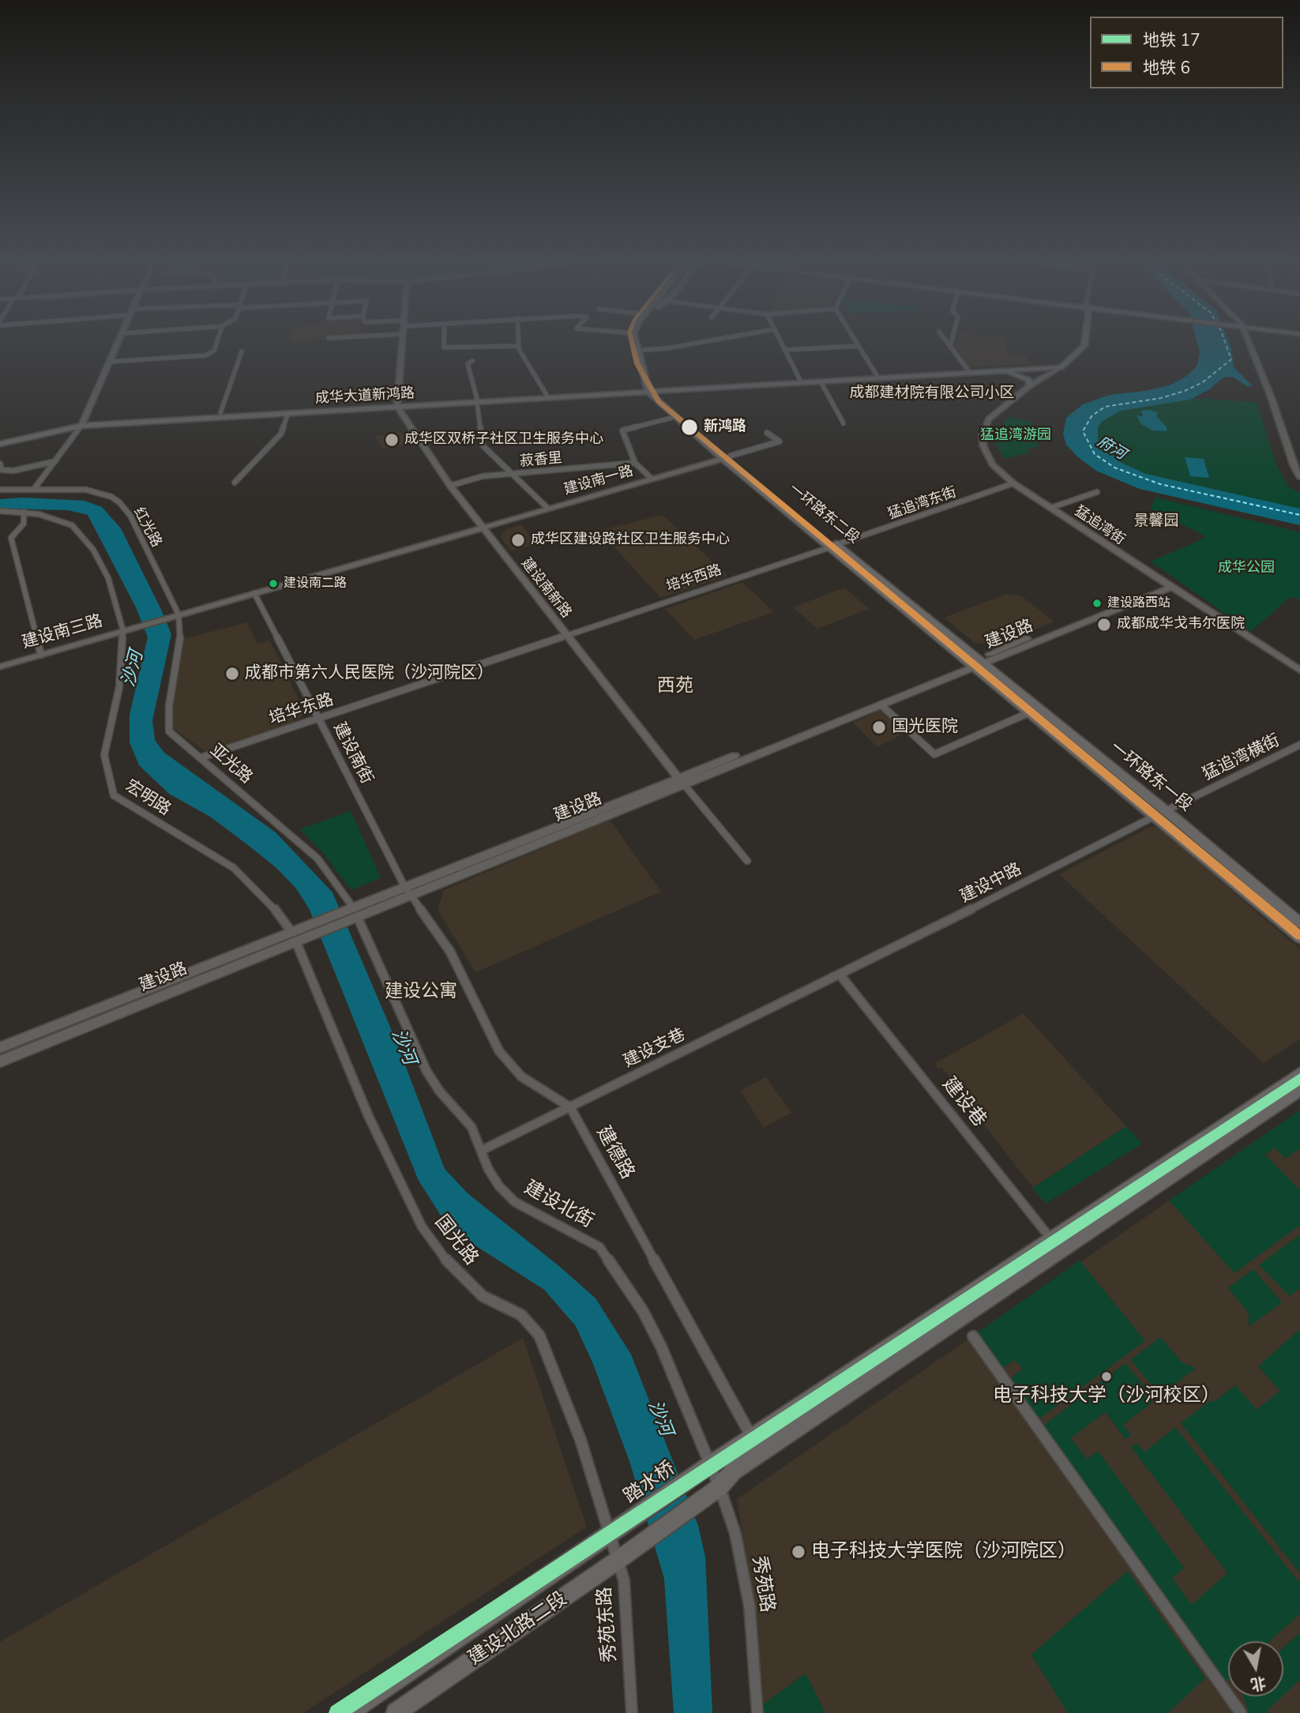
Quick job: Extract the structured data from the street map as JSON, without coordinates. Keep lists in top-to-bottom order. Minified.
{"streets":{"main road":["成华大道新鸿路","一环路东二段","猛追湾街","一环路东一段","踏水桥","建设北路二段"],"street":["菽香里","建设南一路","猛追湾东街","红光路","培华西路","建设南新路","建设南三路","建设路","培华东路","建设南街","猛追湾横街","亚光路","宏明路","建设中路","建设支巷","建设巷","建德路","建设北街","国光路","秀苑路","秀苑东路"]},"crossings":[["成华大道新鸿路","一环路东二段"],["成华大道新鸿路","猛追湾街"],["成华大道新鸿路","建设南新路"],["菽香里","建设南新路"],["建设南一路","一环路东二段"],["建设南一路","建设南新路"],["猛追湾东街","一环路东二段"],["猛追湾东街","猛追湾街"],["猛追湾东街","培华西路"],["一环路东二段","培华西路"],["一环路东二段","建设路"],["一环路东二段","一环路东一段"],["猛追湾街","建设路"],["红光路","建设南三路"],["红光路","亚光路"],["培华西路","建设南新路"],["培华西路","培华东路"],["建设南新路","建设路"],["建设南新路","培华东路"],["建设南三路","亚光路"],["建设南三路","宏明路"],["建设路","建设南街"],["建设路","亚光路"],["建设路","一环路东一段"],["建设路","宏明路"],["建设路","建设北街"],["建设路","国光路"],["培华东路","建设南街"],["培华东路","亚光路"],["猛追湾横街","一环路东一段"],["一环路东一段","建设中路"],["宏明路","国光路"],["建设中路","建设支巷"],["建设中路","建设巷"],["建设支巷","建设巷"],["建设支巷","建德路"],["建设支巷","建设北街"],["建设北街","踏水桥"],["建设北街","秀苑路"],["国光路","秀苑东路"],["国光路","建设北路二段"],["踏水桥","秀苑路"],["踏水桥","建设北路二段"],["秀苑路","建设北路二段"],["秀苑东路","建设北路二段"]],"districts":["成都建材院有限公司小区","景馨园","西苑","建设公寓"],"water":["府河","沙河"],"parks":["猛追湾游园","成华公园"],"places":["新鸿路","成华区双桥子社区卫生服务中心","成华区建设路社区卫生服务中心","建设南二路","建设路西站","成都成华戈韦尔医院","成都市第六人民医院（沙河院区）","国光医院","电子科技大学（沙河校区）","电子科技大学医院（沙河院区）"],"lines":["metro line 6","metro line 17"],"legend":["地铁 17","地铁 6"],"north":"bottom"}
